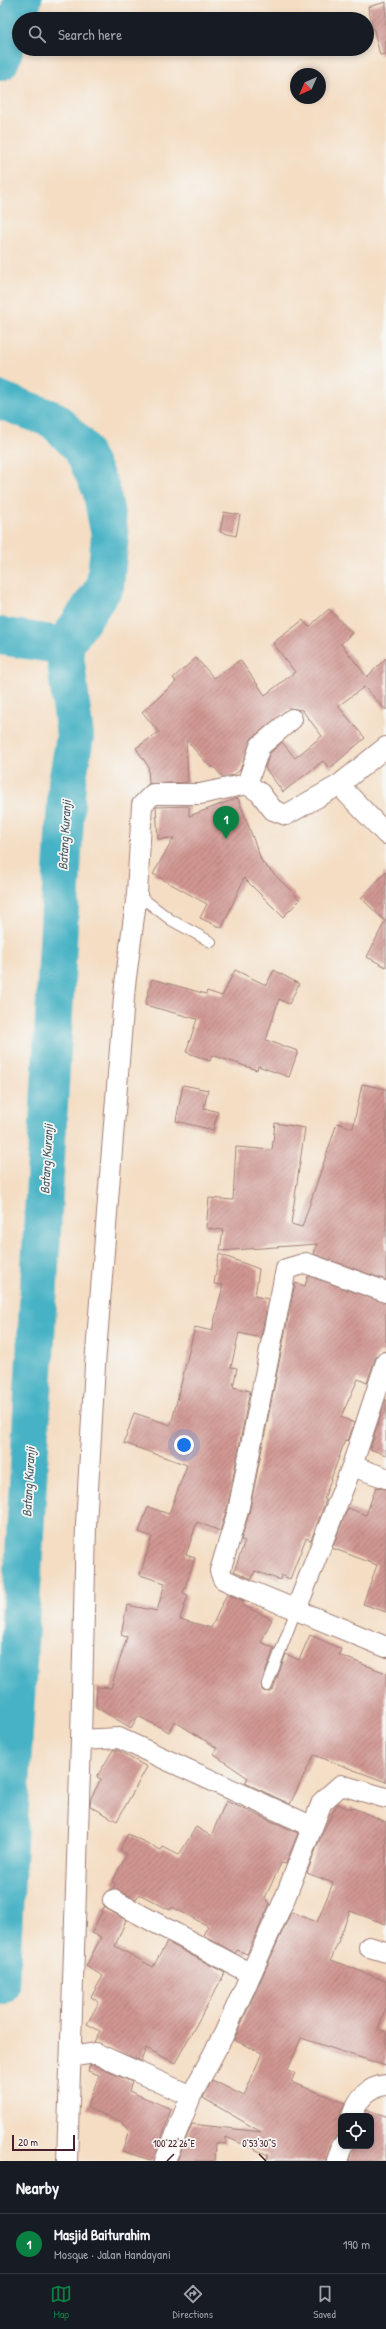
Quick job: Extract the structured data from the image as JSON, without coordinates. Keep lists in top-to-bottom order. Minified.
{"water":["Batang Kuranji"],"scale_bar":"20 m","north":"bottom left","page":{"search":"Search here","pins":"1","scale":"20 m","heading":"Nearby","list":[{"mark":"1","name":"Masjid Baiturahim","note":"Mosque · Jalan Handayani","value":"190 m"}],"nav":["Map","Directions","Saved"]},"coordinates":["100°22'26\"E","0°53'30\"S"]}
